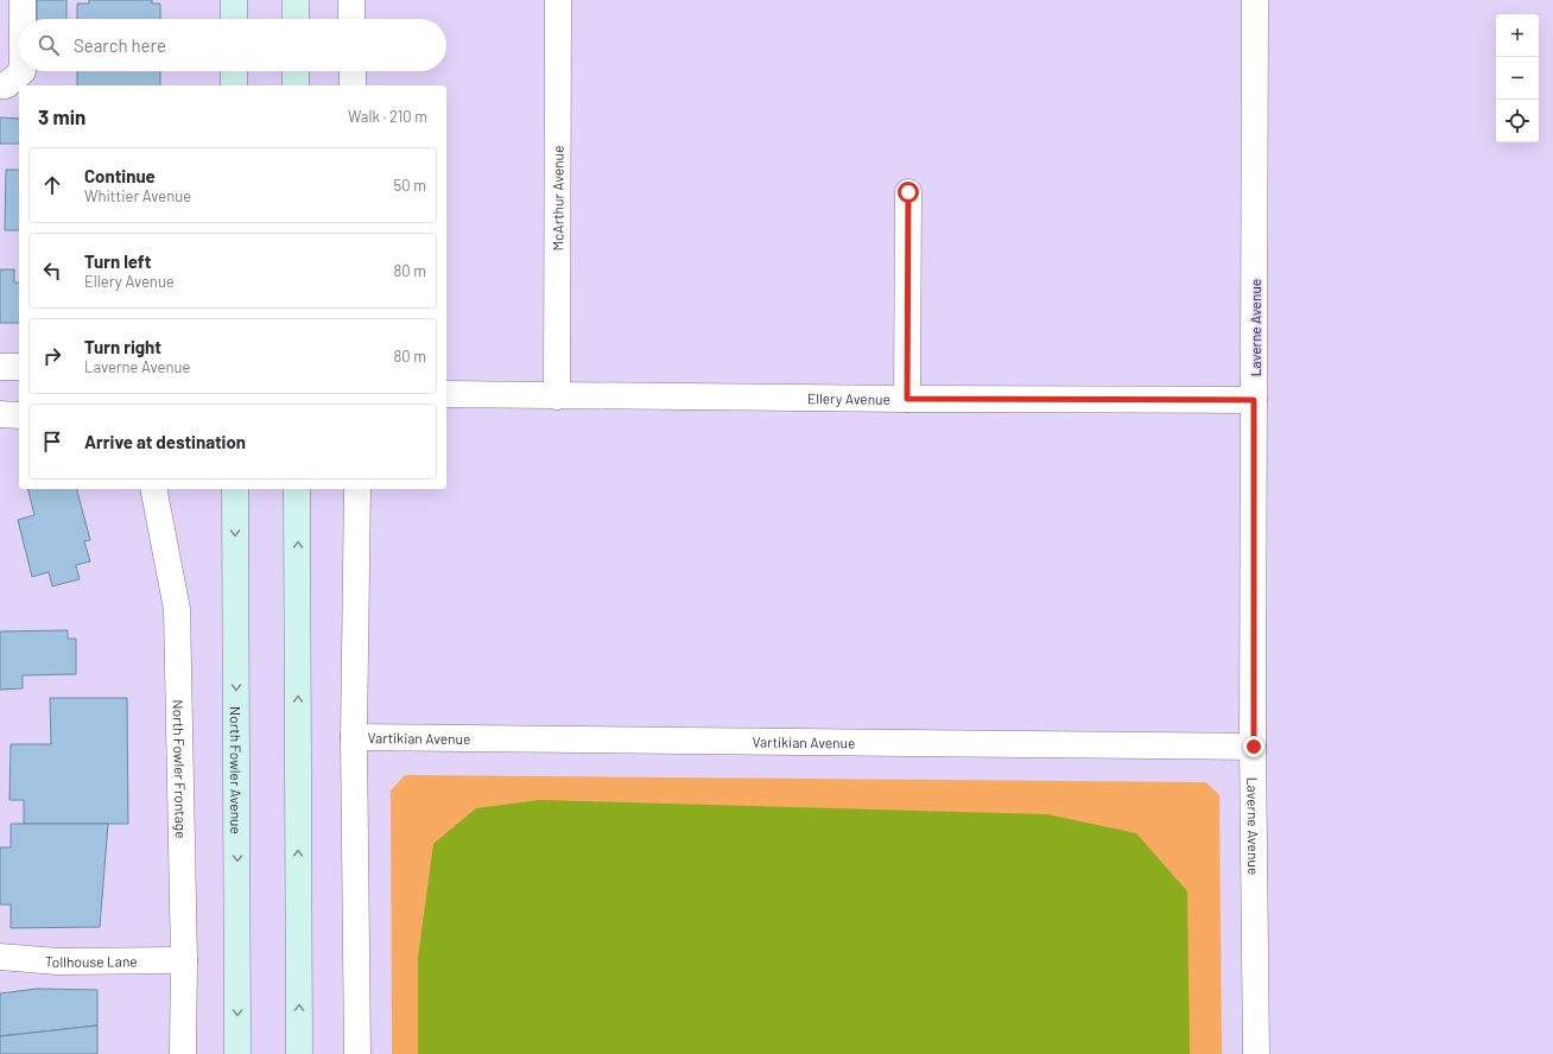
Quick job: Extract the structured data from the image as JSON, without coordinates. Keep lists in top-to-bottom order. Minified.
{"streets":{"main road":["North Fowler Avenue"],"street":["McArthur Avenue","Laverne Avenue","Ellery Avenue","Vartikian Avenue","North Fowler Frontage","Tollhouse Lane"]},"crossings":[["McArthur Avenue","Ellery Avenue"],["Laverne Avenue","Ellery Avenue"],["Laverne Avenue","Vartikian Avenue"],["North Fowler Frontage","Tollhouse Lane"]],"page":{"map_buttons":["+","−"],"search":"Search here","heading":["3 min","Walk · 210 m"],"list":[["Continue","Whittier Avenue","50 m"],["Turn left","Ellery Avenue","80 m"],["Turn right","Laverne Avenue","80 m"],"Arrive at destination"]}}
